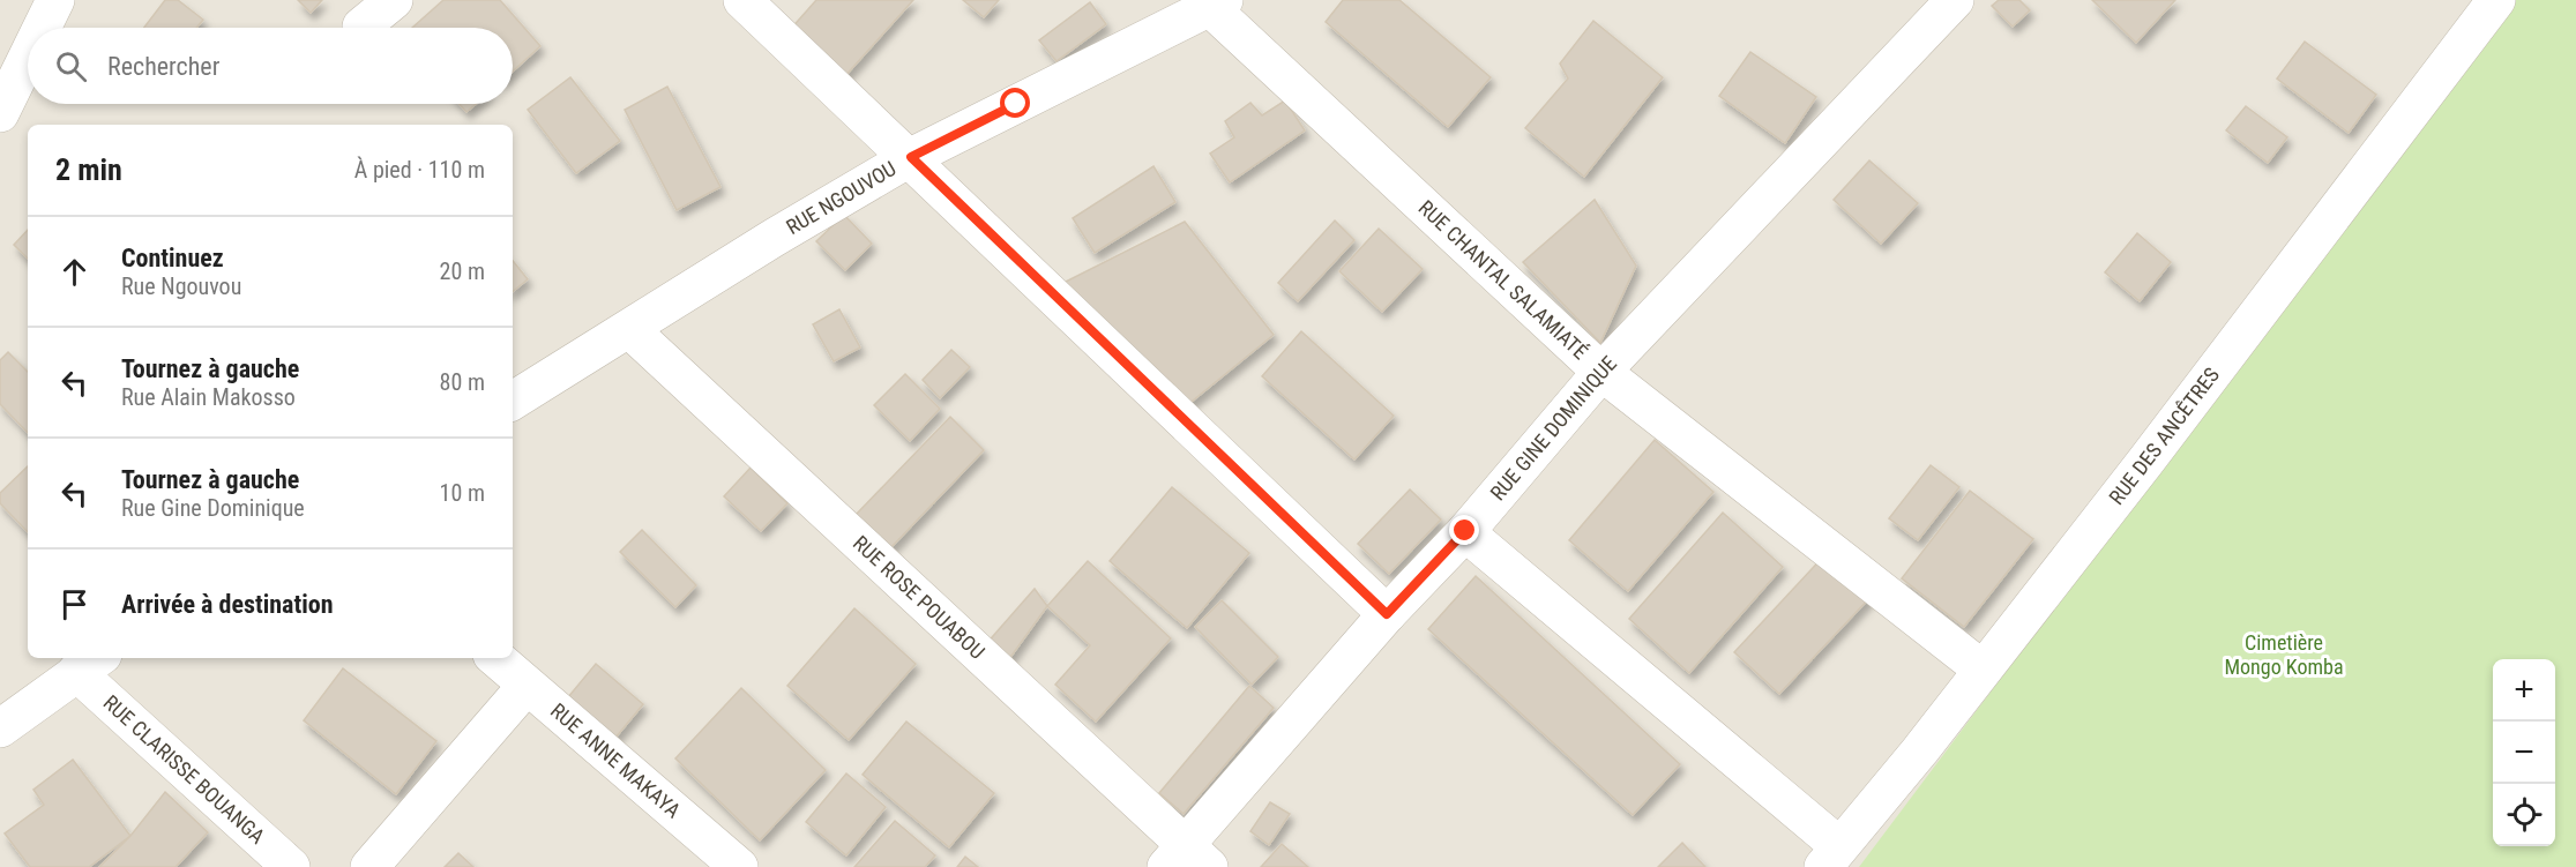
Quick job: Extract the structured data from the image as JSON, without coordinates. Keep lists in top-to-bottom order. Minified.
{"streets":{"street":["RUE NGOUVOU","RUE CHANTAL SALAMIATÉ","RUE GINE DOMINIQUE","RUE DES ANCÊTRES","RUE ROSE POUABOU","RUE ANNE MAKAYA","RUE CLARISSE BOUANGA"]},"crossings":[["RUE NGOUVOU","RUE CHANTAL SALAMIATÉ"],["RUE NGOUVOU","RUE ROSE POUABOU"],["RUE CHANTAL SALAMIATÉ","RUE GINE DOMINIQUE"],["RUE CHANTAL SALAMIATÉ","RUE DES ANCÊTRES"],["RUE GINE DOMINIQUE","RUE ROSE POUABOU"]],"parks":["Cimetière Mongo Komba"],"page":{"search":"Rechercher","heading":["2 min","À pied · 110 m"],"list":[["Continuez","Rue Ngouvou","20 m"],["Tournez à gauche","Rue Alain Makosso","80 m"],["Tournez à gauche","Rue Gine Dominique","10 m"],"Arrivée à destination"],"map_buttons":["+","−"]}}
